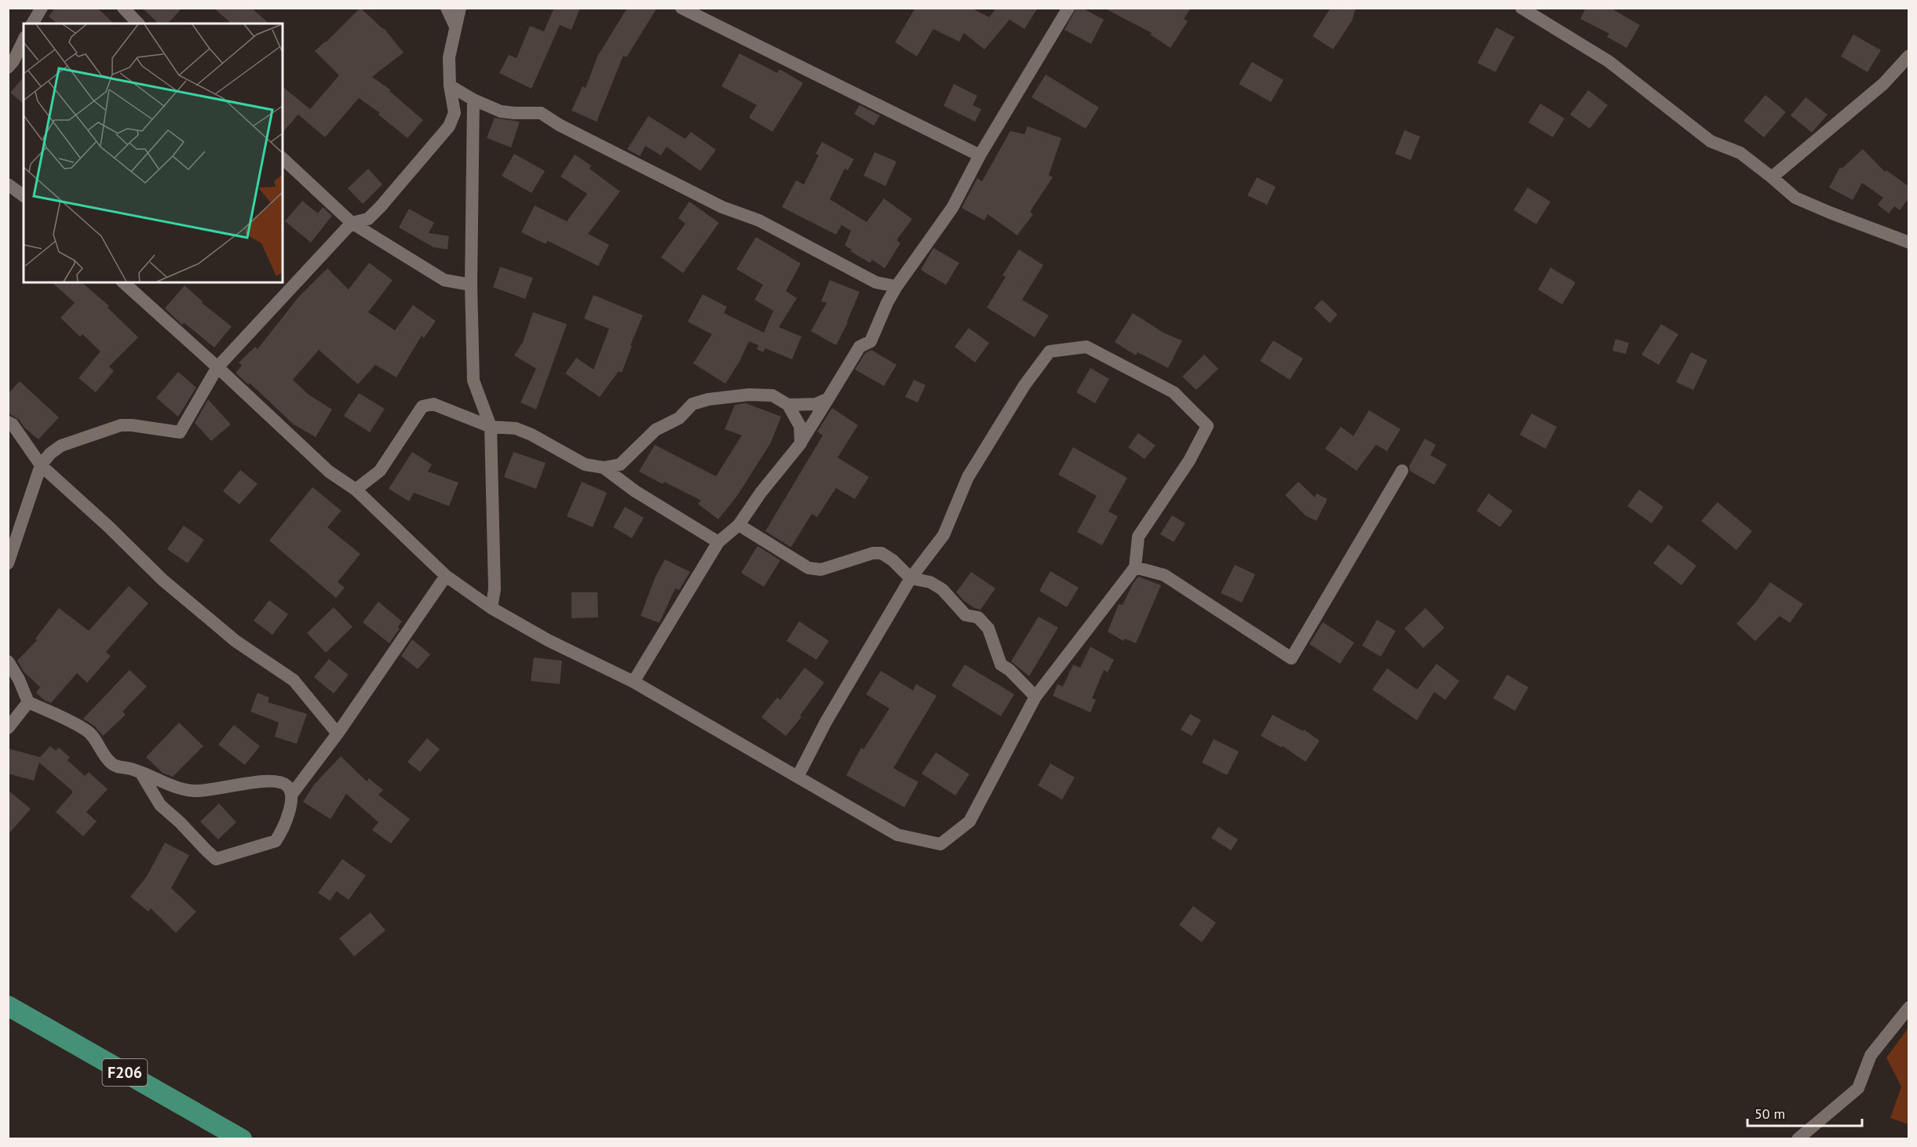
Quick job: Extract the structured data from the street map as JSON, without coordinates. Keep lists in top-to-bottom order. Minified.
{"streets":{"main road":["F206"]},"scale_bar":"50 m"}
